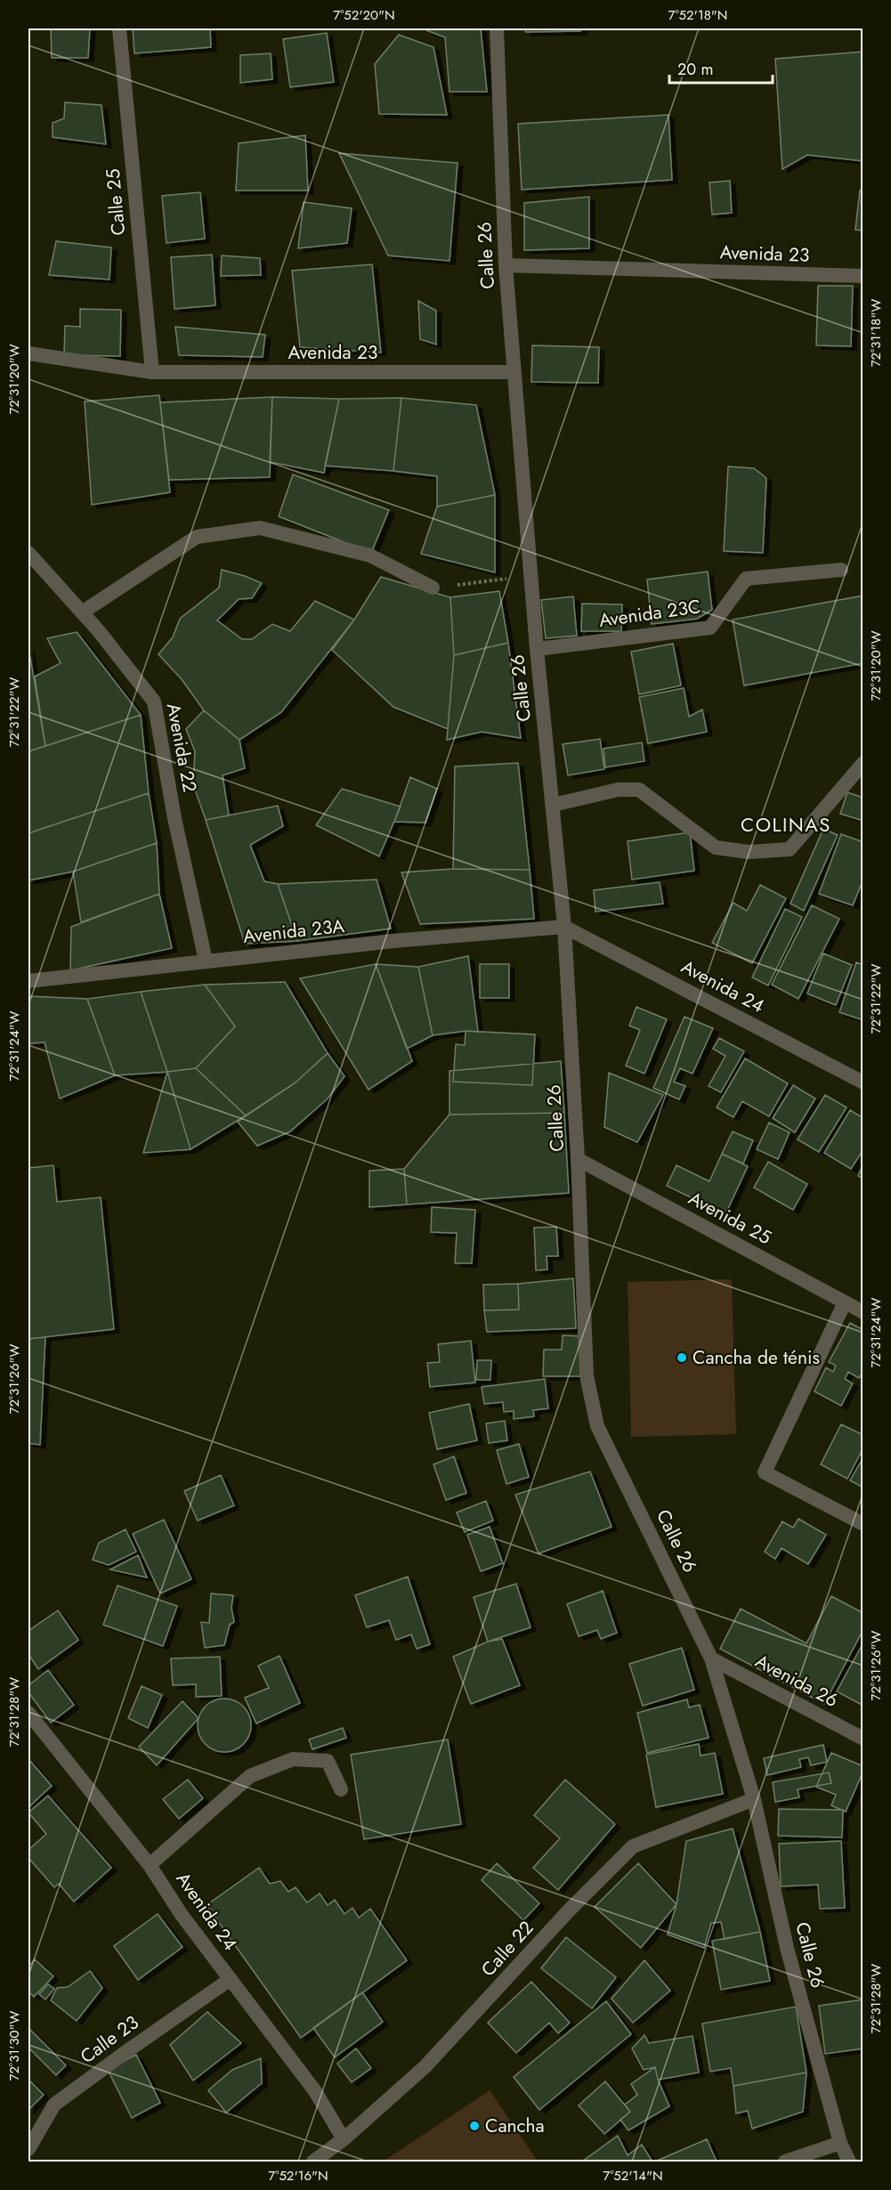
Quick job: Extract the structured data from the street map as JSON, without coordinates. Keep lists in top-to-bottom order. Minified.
{"streets":{"street":["Calle 25","Avenida 23","Calle 26","Avenida 23C","Avenida 22","Avenida 23A","Avenida 24","Avenida 25","Avenida 26","Calle 22","Calle 23"]},"crossings":[["Calle 25","Avenida 23"],["Avenida 23","Calle 26"],["Calle 26","Avenida 23C"],["Calle 26","Avenida 23A"],["Calle 26","Avenida 24"],["Calle 26","Avenida 25"],["Calle 26","Avenida 26"],["Calle 26","Calle 22"],["Avenida 22","Avenida 23A"],["Avenida 23A","Avenida 24"],["Avenida 24","Calle 22"],["Avenida 24","Calle 23"]],"districts":["COLINAS"],"places":["Cancha de ténis","Cancha"],"scale_bar":"20 m","coordinates":["7°52'20\"N","7°52'18\"N","72°31'18\"W","72°31'20\"W","72°31'22\"W","72°31'24\"W","72°31'26\"W","72°31'28\"W","72°31'30\"W","7°52'16\"N","7°52'14\"N"]}
